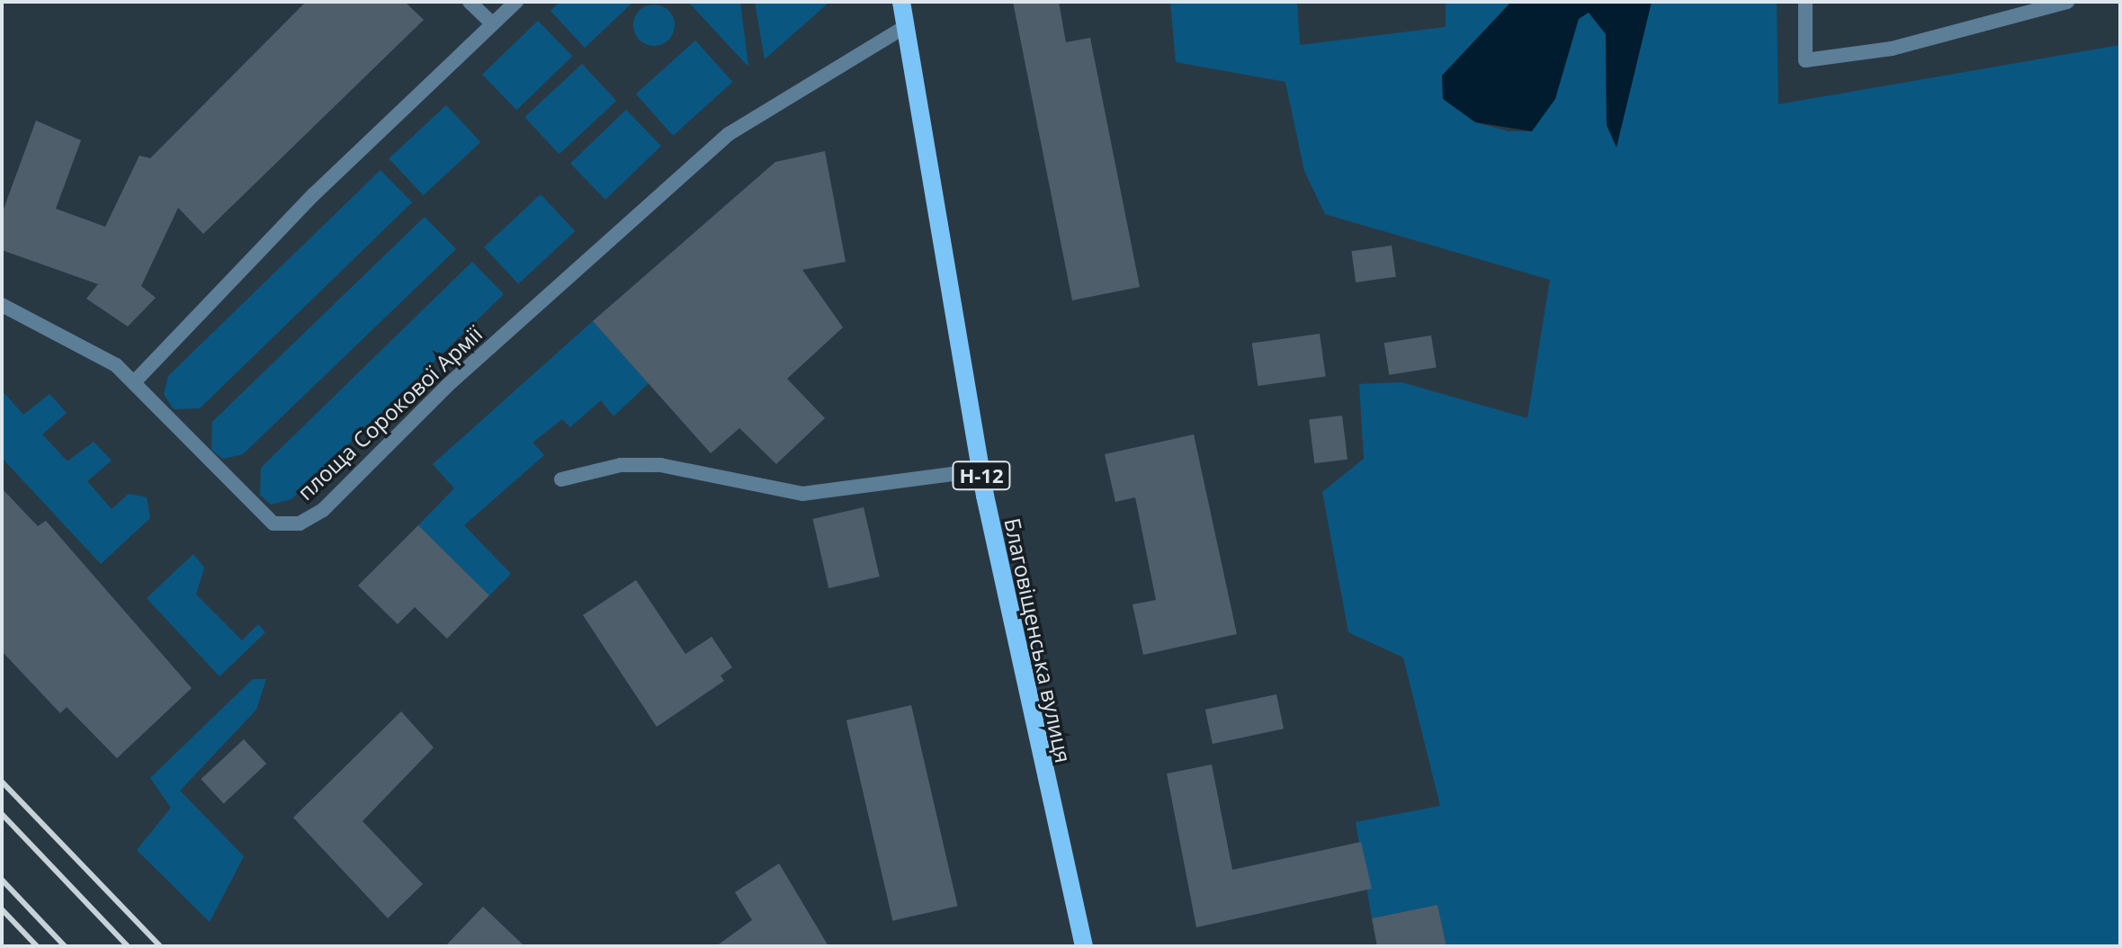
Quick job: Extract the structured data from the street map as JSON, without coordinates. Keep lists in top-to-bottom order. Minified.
{"streets":{"main road":["Н-12","Благовіщенська вулиця"],"street":["площа Сорокової Армії"]},"crossings":[["площа Сорокової Армії","Благовіщенська вулиця"]]}
